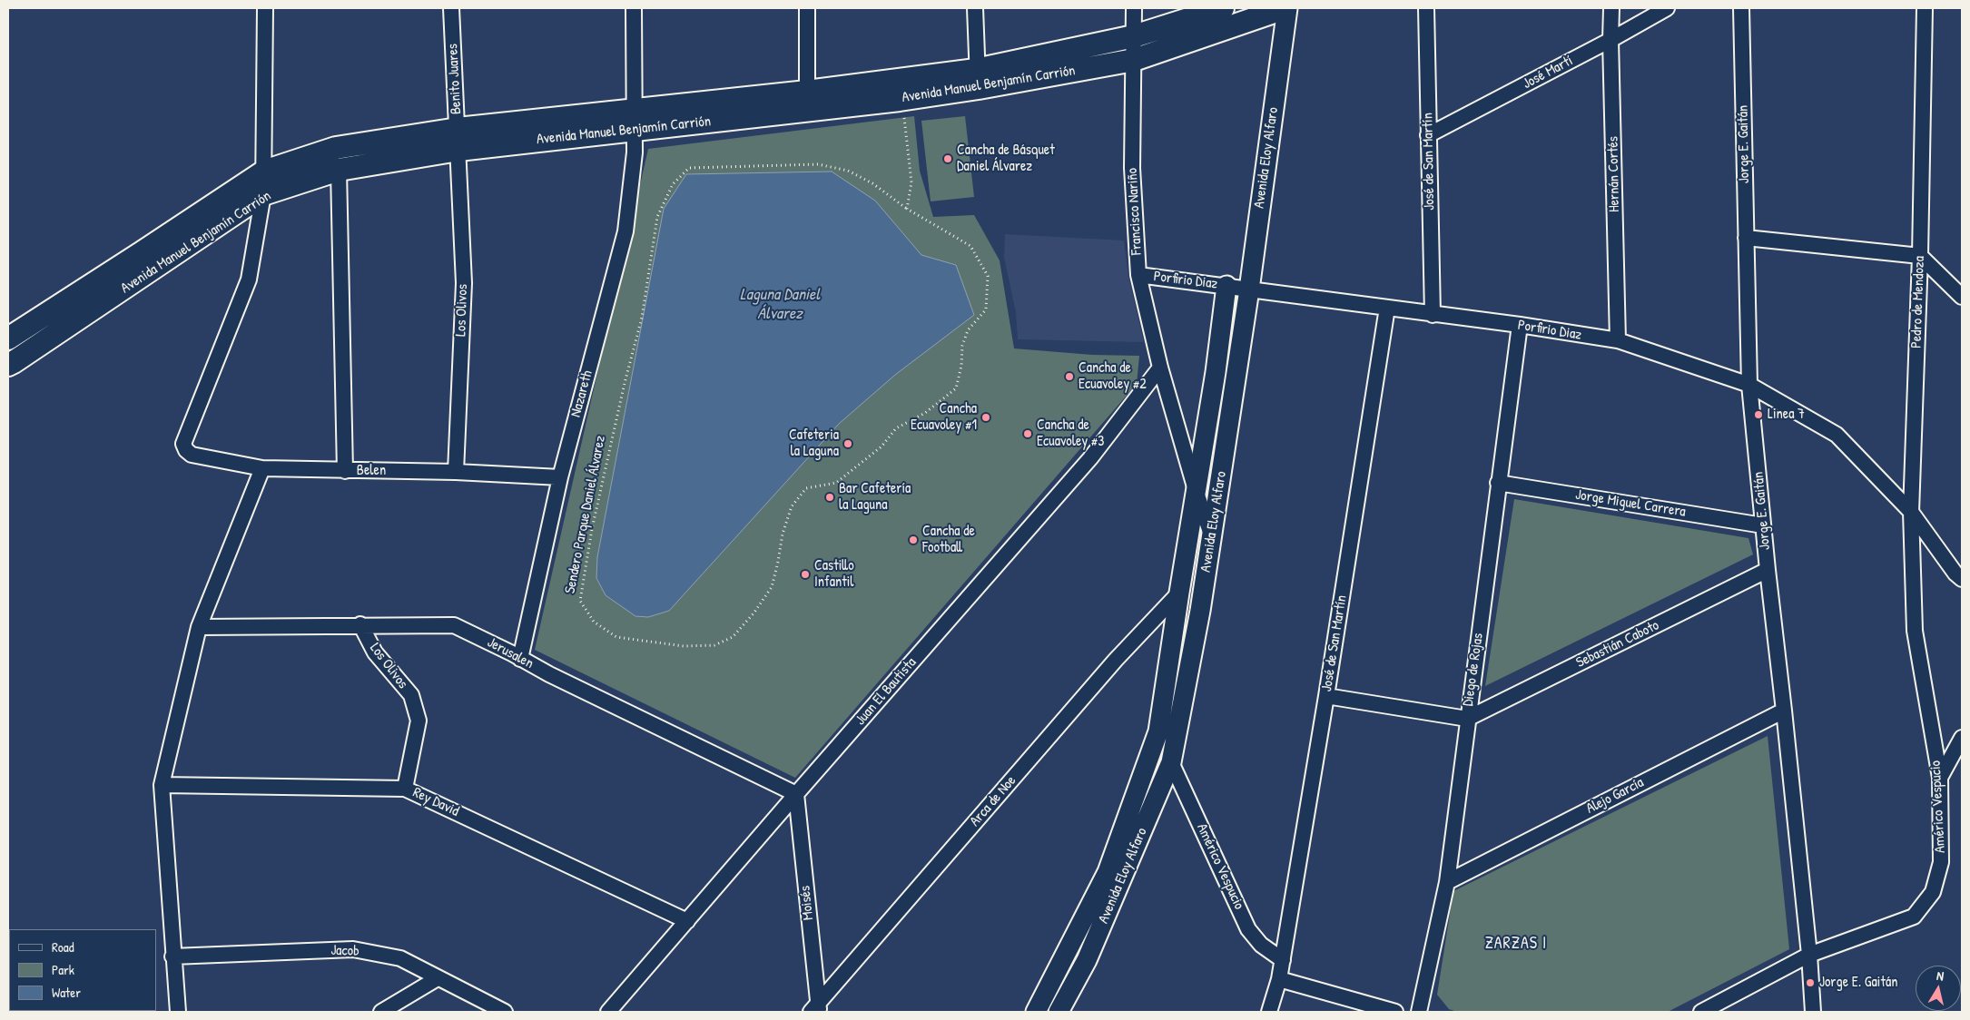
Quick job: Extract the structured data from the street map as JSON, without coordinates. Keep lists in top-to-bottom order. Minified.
{"streets":{"main road":["Avenida Manuel Benjamín Carrión"],"street":["José Martí","Benito Juares","Jorge E. Gaitán","Avenida Eloy Alfaro","José de San Martín","Hernán Cortés","Francisco Nariño","Porfirio Diaz","Pedro de Mendoza","Los Olivos","Nazareth","Belen","Jorge Miguel Carrera","Sebastián Caboto","Jerusalen","Diego de Rojas","Juan El Bautista","Alejo García","Arca de Noe","Rey David","Américo Vespucio","Moisés","Jacob"],"path":["Sendero Parque Daniel Álvarez"]},"crossings":[["José Martí","José de San Martín"],["José Martí","Hernán Cortés"],["Benito Juares","Avenida Manuel Benjamín Carrión"],["Benito Juares","Los Olivos"],["Avenida Manuel Benjamín Carrión","Avenida Eloy Alfaro"],["Avenida Manuel Benjamín Carrión","Francisco Nariño"],["Avenida Manuel Benjamín Carrión","Los Olivos"],["Avenida Manuel Benjamín Carrión","Nazareth"],["Avenida Manuel Benjamín Carrión","Belen"],["Jorge E. Gaitán","Porfirio Diaz"],["Jorge E. Gaitán","Jorge Miguel Carrera"],["Jorge E. Gaitán","Sebastián Caboto"],["Jorge E. Gaitán","Alejo García"],["Jorge E. Gaitán","Américo Vespucio"],["Avenida Eloy Alfaro","Francisco Nariño"],["Avenida Eloy Alfaro","Porfirio Diaz"],["Avenida Eloy Alfaro","Arca de Noe"],["Avenida Eloy Alfaro","Américo Vespucio"],["José de San Martín","Porfirio Diaz"],["José de San Martín","Américo Vespucio"],["Hernán Cortés","Porfirio Diaz"],["Francisco Nariño","Porfirio Diaz"],["Francisco Nariño","Juan El Bautista"],["Porfirio Diaz","Pedro de Mendoza"],["Porfirio Diaz","Diego de Rojas"],["Porfirio Diaz","Américo Vespucio"],["Pedro de Mendoza","Américo Vespucio"],["Los Olivos","Belen"],["Los Olivos","Jerusalen"],["Los Olivos","Rey David"],["Nazareth","Belen"],["Nazareth","Jerusalen"],["Jorge Miguel Carrera","Diego de Rojas"],["Sebastián Caboto","Diego de Rojas"],["Jerusalen","Juan El Bautista"],["Jerusalen","Moisés"],["Diego de Rojas","Alejo García"],["Juan El Bautista","Rey David"],["Juan El Bautista","Moisés"],["Arca de Noe","Moisés"]],"districts":["ZARZAS I"],"water":["Laguna Daniel Álvarez"],"places":["Cancha de Básquet Daniel Álvarez","Cancha de Ecuavoley #2","Linea 7","Cancha Ecuavoley #1","Cancha de Ecuavoley #3","Cafeteria la Laguna","Bar Cafetería la Laguna","Cancha de Football","Castillo Infantil","Jorge E. Gaitán"],"legend":["Road","Park","Water"],"north":"top"}
